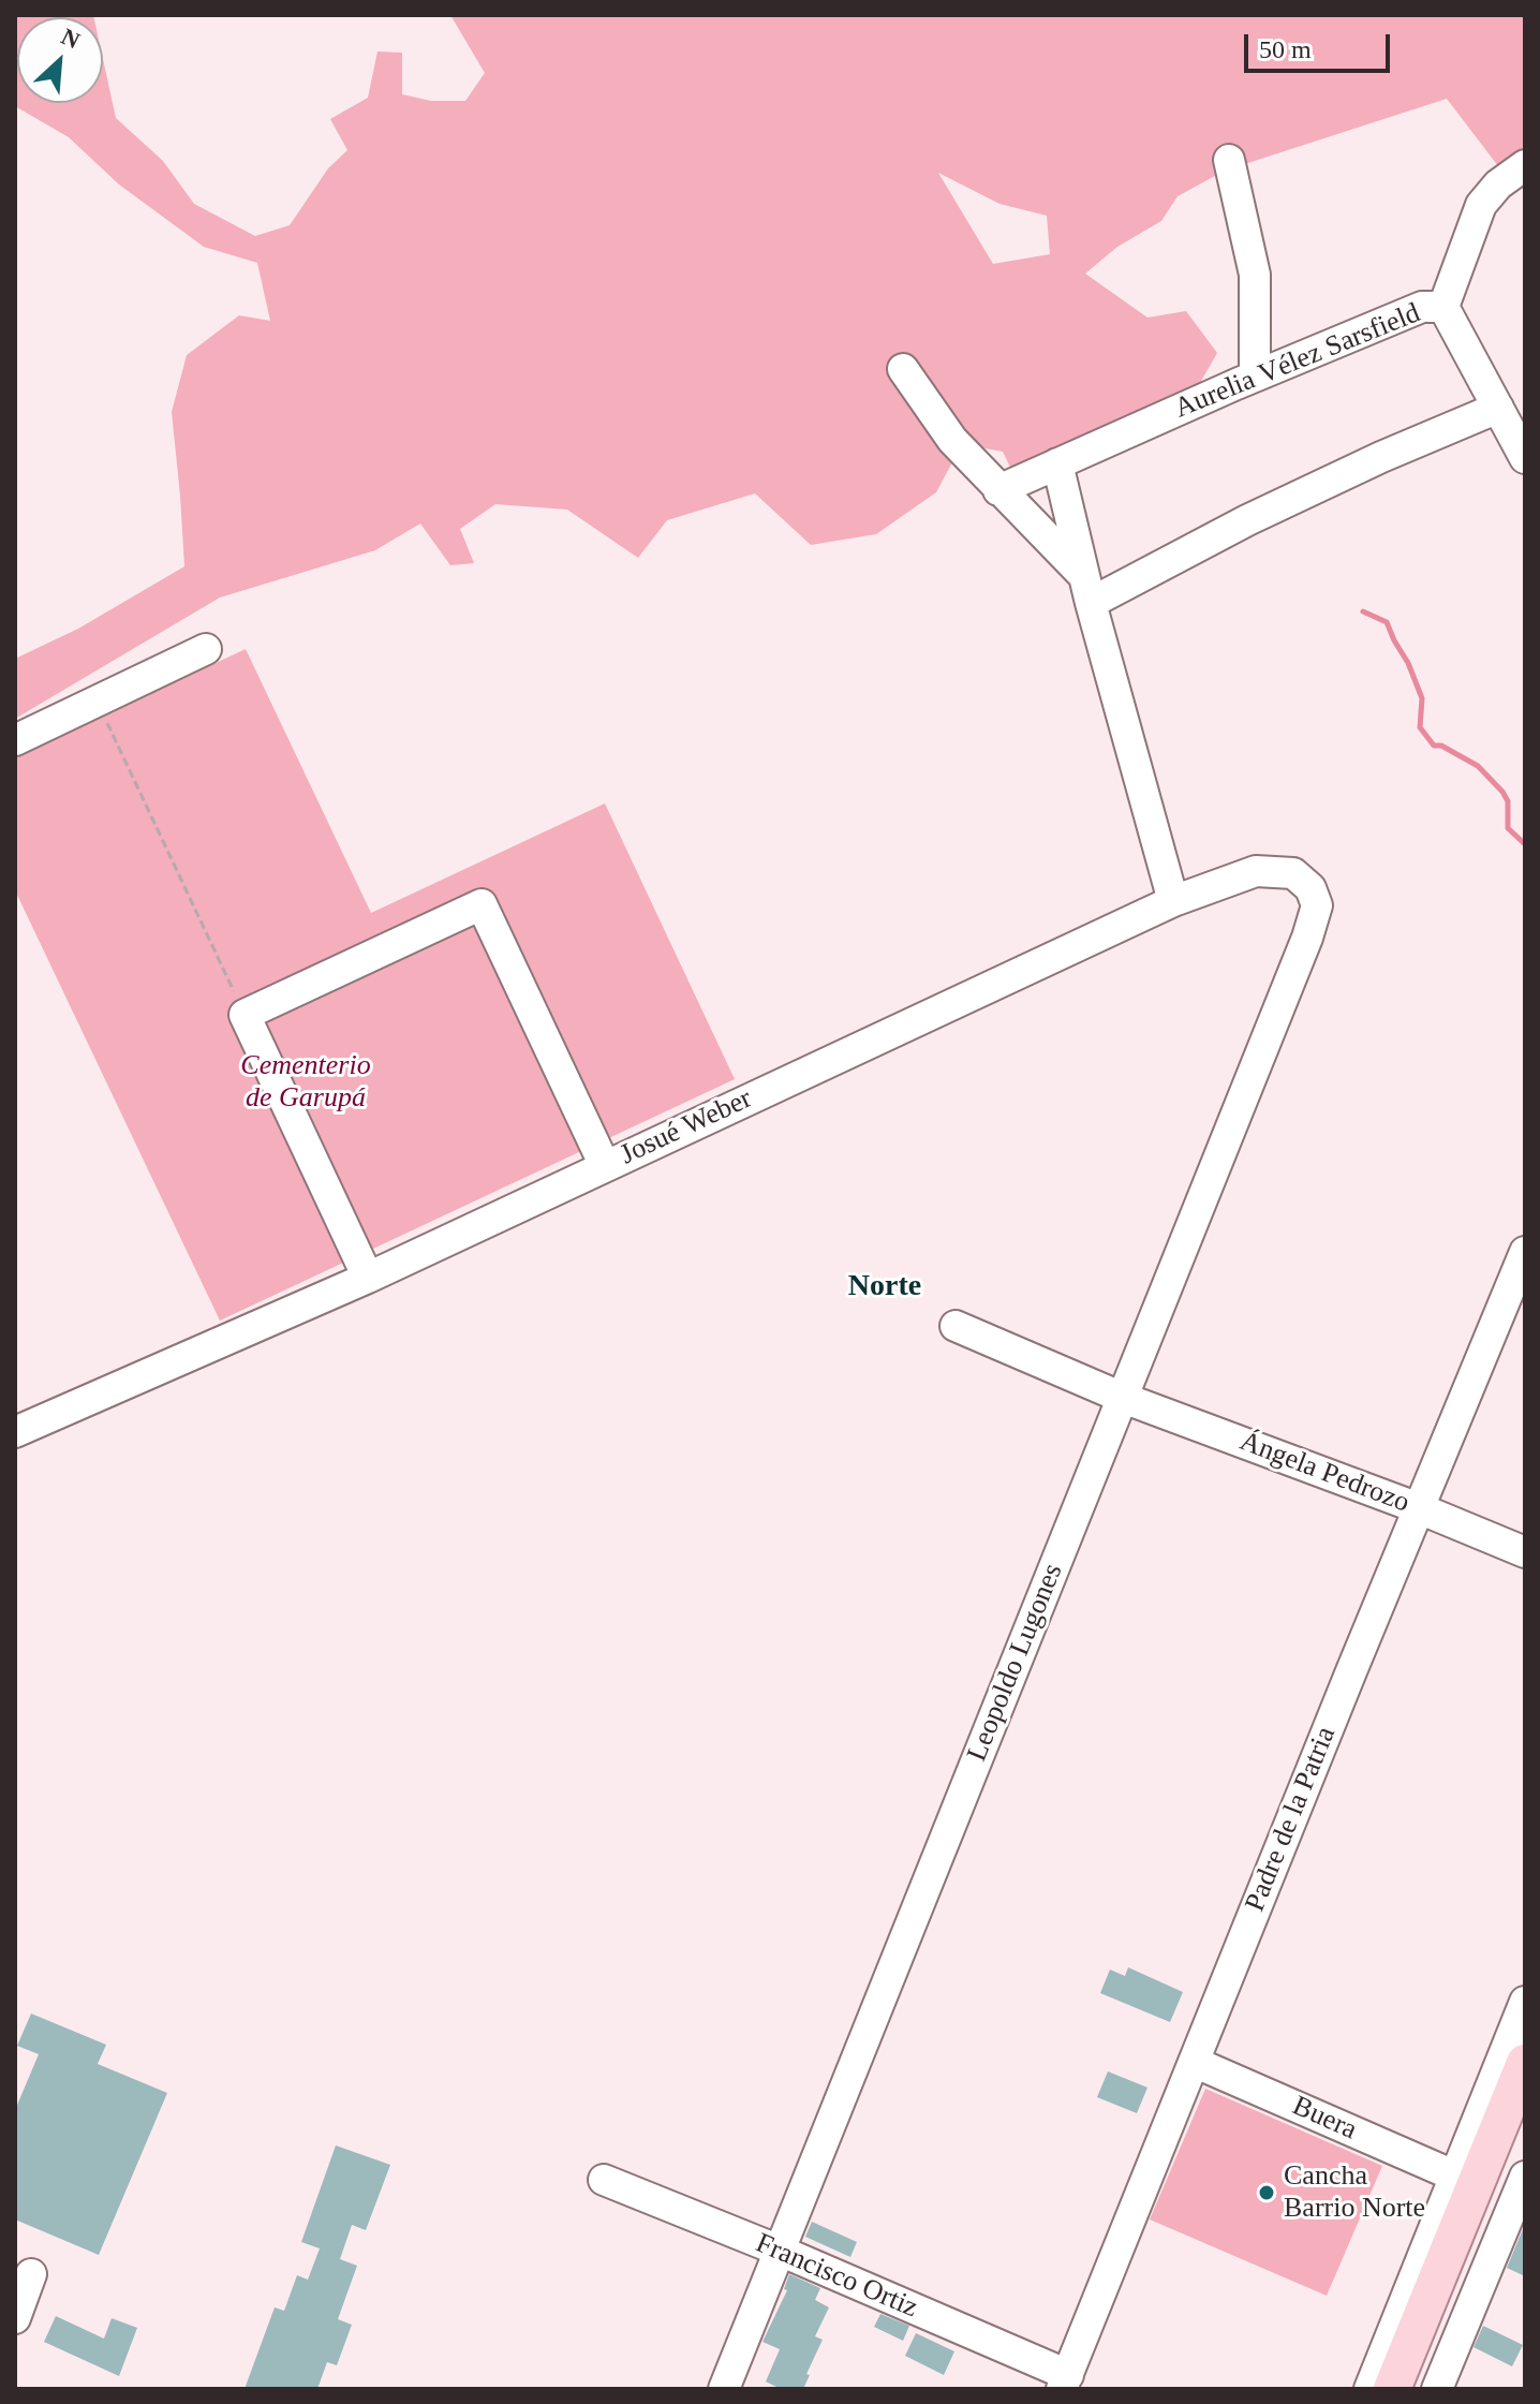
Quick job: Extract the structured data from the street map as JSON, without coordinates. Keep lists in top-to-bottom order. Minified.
{"streets":{"street":["Aurelia Vélez Sarsfield","Josué Weber","Ángela Pedrozo","Leopoldo Lugones","Padre de la Patria","Buera","Francisco Ortiz"]},"crossings":[["Josué Weber","Leopoldo Lugones"],["Ángela Pedrozo","Leopoldo Lugones"],["Ángela Pedrozo","Padre de la Patria"],["Leopoldo Lugones","Francisco Ortiz"],["Padre de la Patria","Buera"],["Padre de la Patria","Francisco Ortiz"]],"districts":["Norte"],"parks":["Cementerio de Garupá"],"places":["Cancha Barrio Norte"],"scale_bar":"50 m","north":"top right"}
